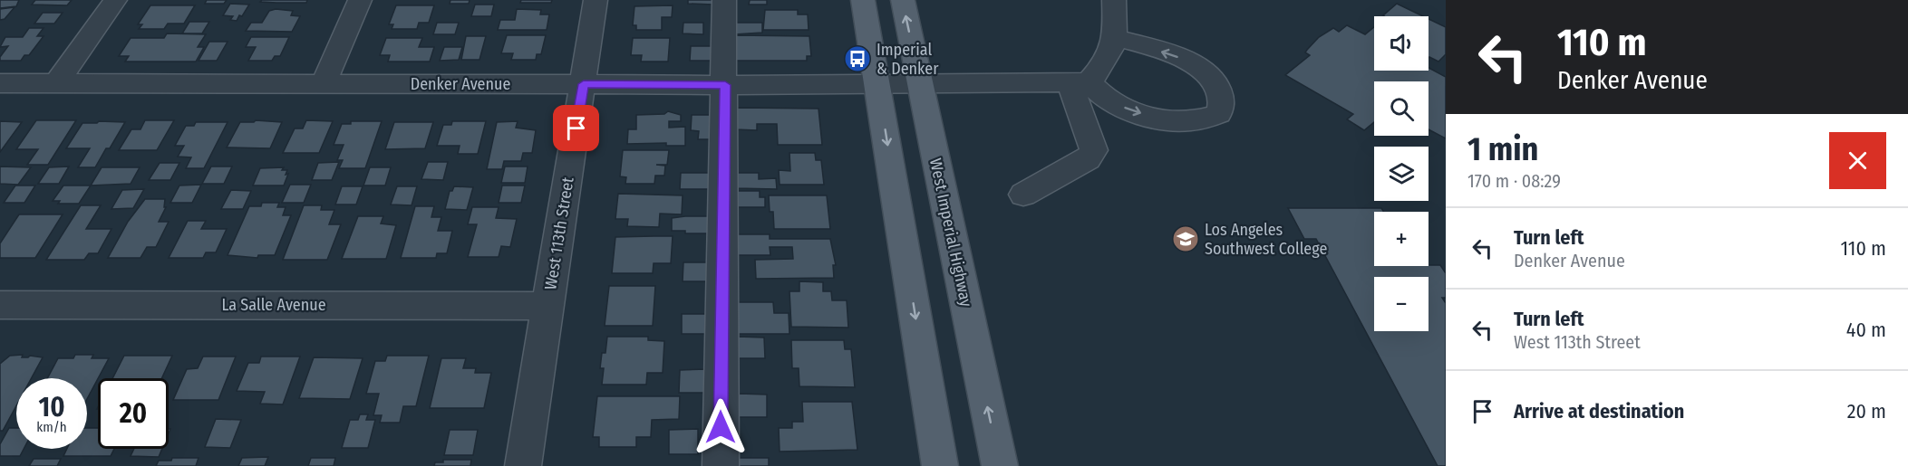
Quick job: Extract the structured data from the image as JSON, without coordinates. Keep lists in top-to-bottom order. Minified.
{"streets":{"main road":["West Imperial Highway"],"street":["Denker Avenue","West 113th Street","La Salle Avenue"]},"crossings":[["Denker Avenue","West Imperial Highway"],["Denker Avenue","West 113th Street"],["West 113th Street","La Salle Avenue"]],"places":{"bus stop":["Imperial & Denker"],"school or university":["Los Angeles Southwest College"]},"page":{"turn":["110 m","Denker Avenue"],"map_buttons":["+","−"],"heading":["1 min","170 m · 08:29"],"list":[{"name":"Turn left","note":"Denker Avenue","value":"110 m"},{"name":"Turn left","note":"West 113th Street","value":"40 m"},{"name":"Arrive at destination","value":"20 m"}],"speed":"10 km/h","limit":"20"}}
